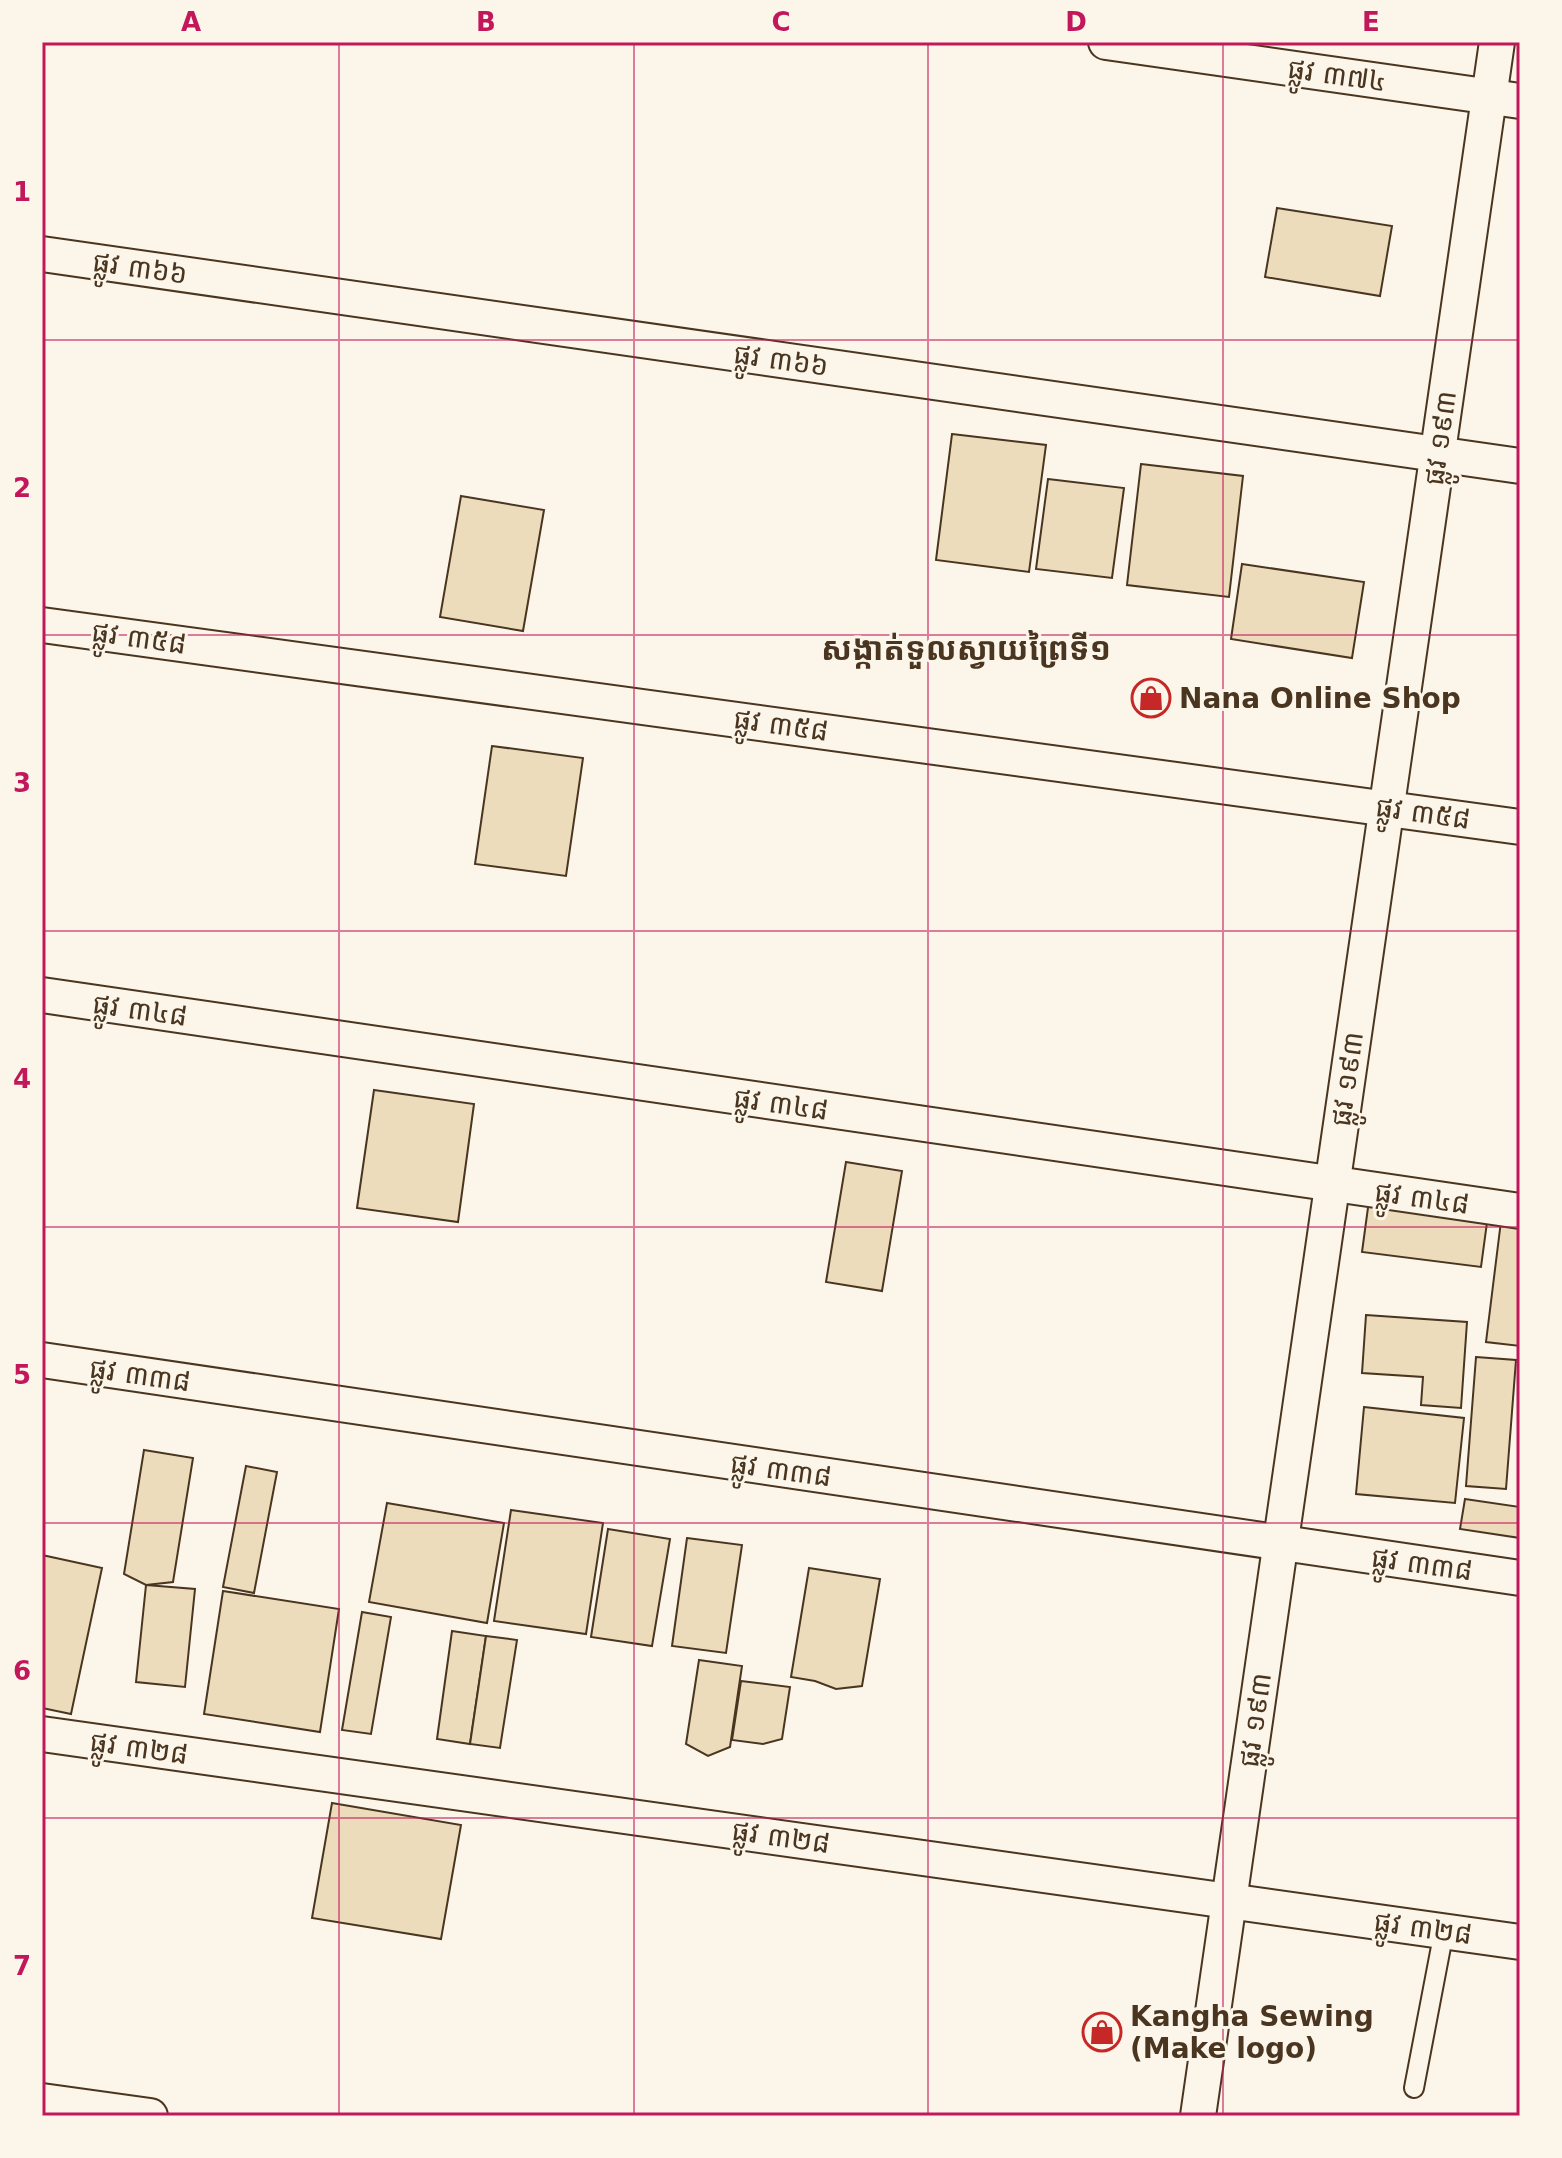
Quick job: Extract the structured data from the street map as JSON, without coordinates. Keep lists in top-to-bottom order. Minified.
{"streets":{"street":["ផ្លូវ ៣៧៤","ផ្លូវ ៣៦៦","ផ្លូវ ១៩៣","ផ្លូវ ៣៥៨","ផ្លូវ ៣៤៨","ផ្លូវ ៣៣៨","ផ្លូវ ៣២៨"]},"crossings":[["ផ្លូវ ៣៧៤","ផ្លូវ ១៩៣"],["ផ្លូវ ៣៦៦","ផ្លូវ ១៩៣"],["ផ្លូវ ១៩៣","ផ្លូវ ៣៥៨"],["ផ្លូវ ១៩៣","ផ្លូវ ៣៤៨"],["ផ្លូវ ១៩៣","ផ្លូវ ៣៣៨"],["ផ្លូវ ១៩៣","ផ្លូវ ៣២៨"]],"districts":["សង្កាត់ទួលស្វាយព្រៃទី១"],"places":{"shop":["Nana Online Shop","Kangha Sewing (Make logo)"]},"grid":{"columns":["A","B","C","D","E"],"rows":["1","2","3","4","5","6","7"]}}
